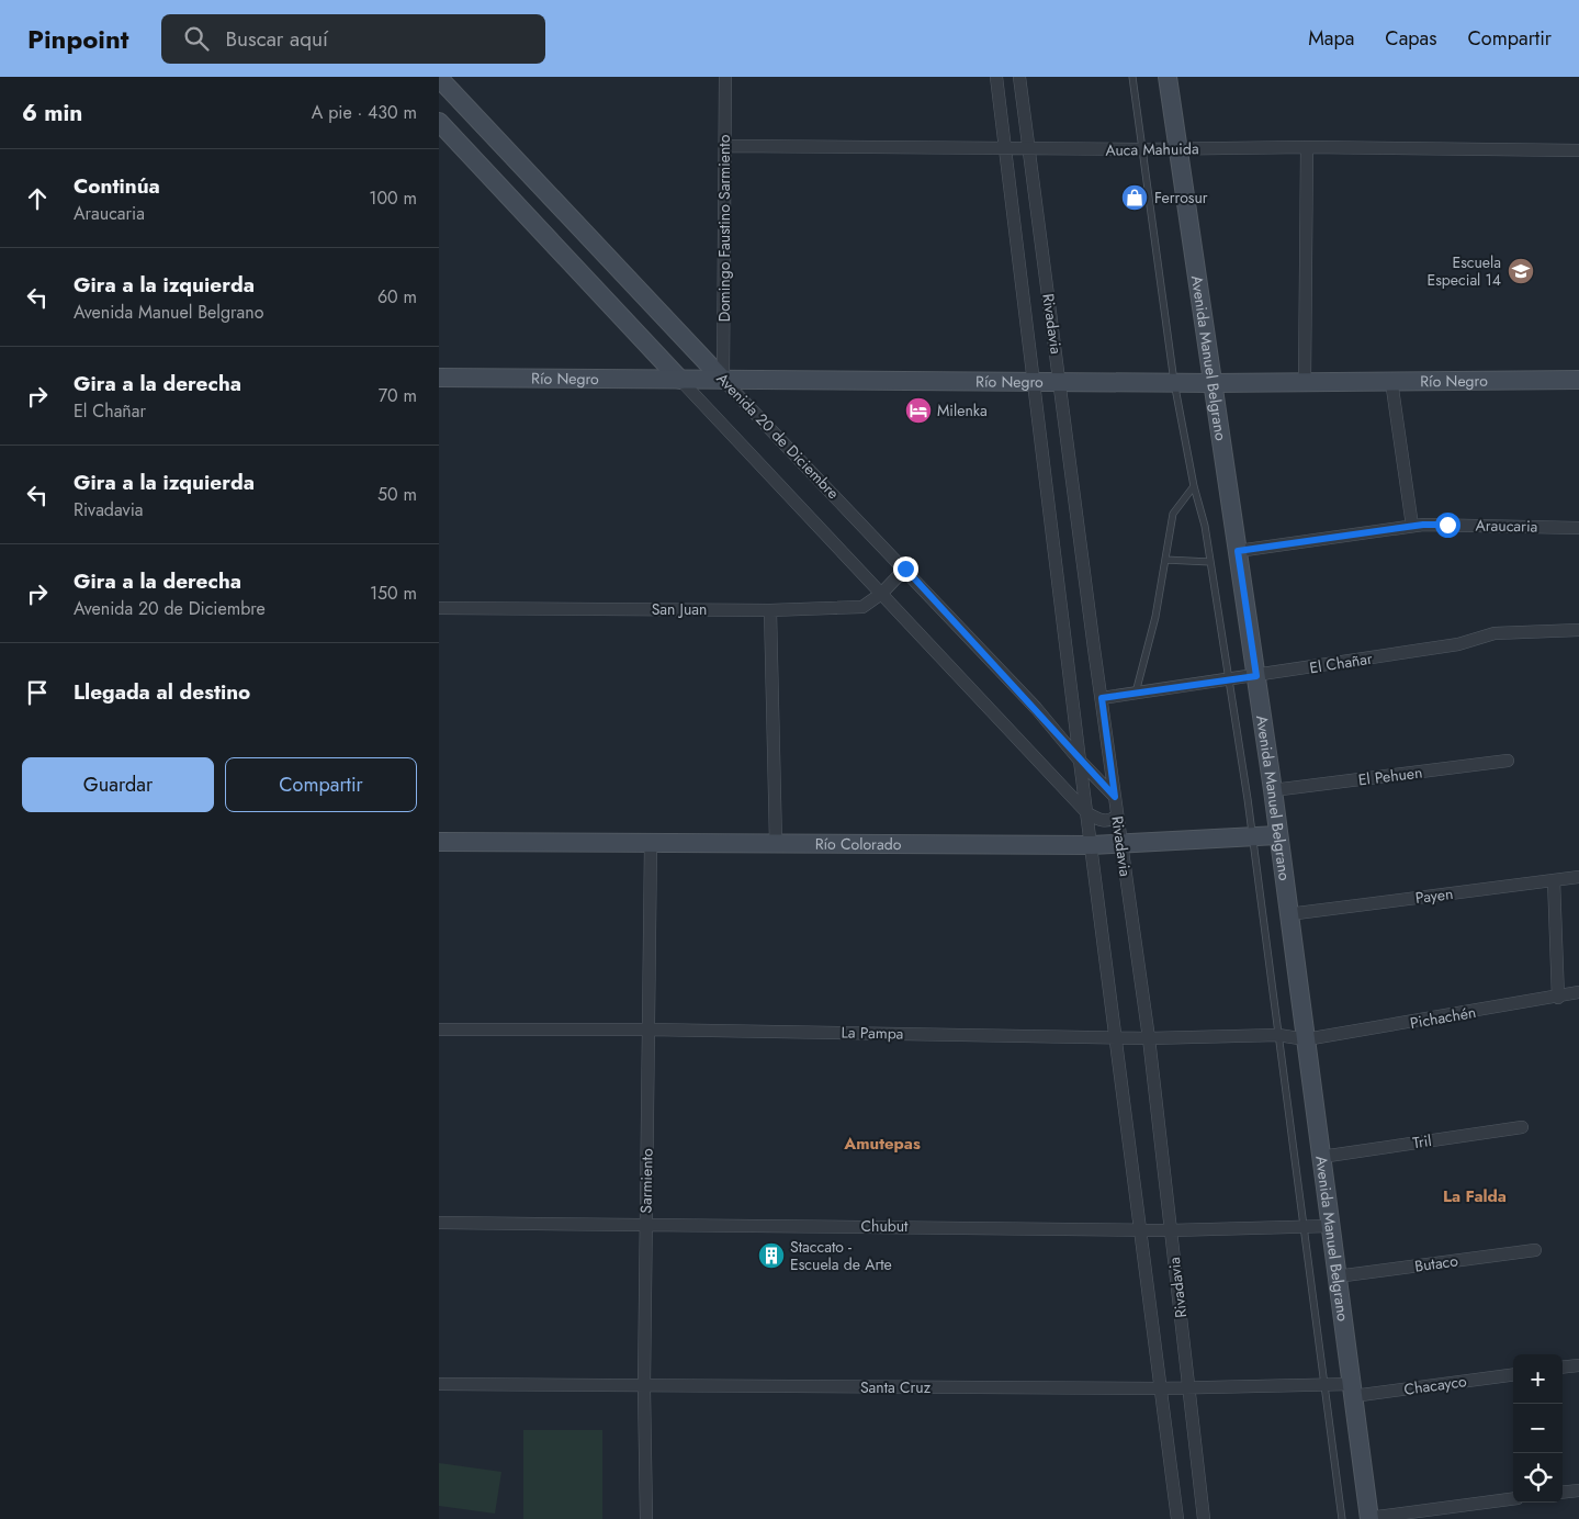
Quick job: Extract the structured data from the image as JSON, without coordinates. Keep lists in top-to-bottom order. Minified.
{"streets":{"street":["Auca Mahuida","Domingo Faustino Sarmiento","Rivadavia","Avenida Manuel Belgrano","Río Negro","Avenida 20 de Diciembre","Araucaria","San Juan","El Chañar","El Pehuen","Río Colorado","Payen","Pichachén","La Pampa","Tril","Sarmiento","Chubut","Butaco","Chacayco","Santa Cruz"]},"crossings":[["Auca Mahuida","Domingo Faustino Sarmiento"],["Auca Mahuida","Rivadavia"],["Auca Mahuida","Avenida Manuel Belgrano"],["Domingo Faustino Sarmiento","Río Negro"],["Domingo Faustino Sarmiento","Avenida 20 de Diciembre"],["Rivadavia","Río Negro"],["Rivadavia","Avenida 20 de Diciembre"],["Rivadavia","El Chañar"],["Rivadavia","Río Colorado"],["Rivadavia","La Pampa"],["Rivadavia","Chubut"],["Rivadavia","Santa Cruz"],["Avenida Manuel Belgrano","Río Negro"],["Avenida Manuel Belgrano","Araucaria"],["Avenida Manuel Belgrano","El Chañar"],["Avenida Manuel Belgrano","El Pehuen"],["Avenida Manuel Belgrano","Río Colorado"],["Avenida Manuel Belgrano","Payen"],["Avenida Manuel Belgrano","Pichachén"],["Avenida Manuel Belgrano","La Pampa"],["Avenida Manuel Belgrano","Tril"],["Avenida Manuel Belgrano","Chubut"],["Avenida Manuel Belgrano","Butaco"],["Avenida Manuel Belgrano","Chacayco"],["Avenida Manuel Belgrano","Santa Cruz"],["Río Negro","Avenida 20 de Diciembre"],["Avenida 20 de Diciembre","San Juan"],["Río Colorado","Sarmiento"],["Pichachén","La Pampa"],["La Pampa","Sarmiento"],["Sarmiento","Chubut"],["Sarmiento","Santa Cruz"],["Chacayco","Santa Cruz"]],"districts":["Amutepas","La Falda"],"places":{"shop":["Ferrosur"],"school or university":["Escuela Especial 14"],"hotel":["Milenka"],"building":["Staccato - Escuela de Arte"]},"page":{"header":"Pinpoint","search":"Buscar aquí","nav":["Mapa","Capas","Compartir"],"heading":["6 min","A pie · 430 m"],"list":[["Continúa","Araucaria","100 m"],["Gira a la izquierda","Avenida Manuel Belgrano","60 m"],["Gira a la derecha","El Chañar","70 m"],["Gira a la izquierda","Rivadavia","50 m"],["Gira a la derecha","Avenida 20 de Diciembre","150 m"],"Llegada al destino"],"buttons":["Guardar","Compartir"],"map_buttons":["+","−"]}}
